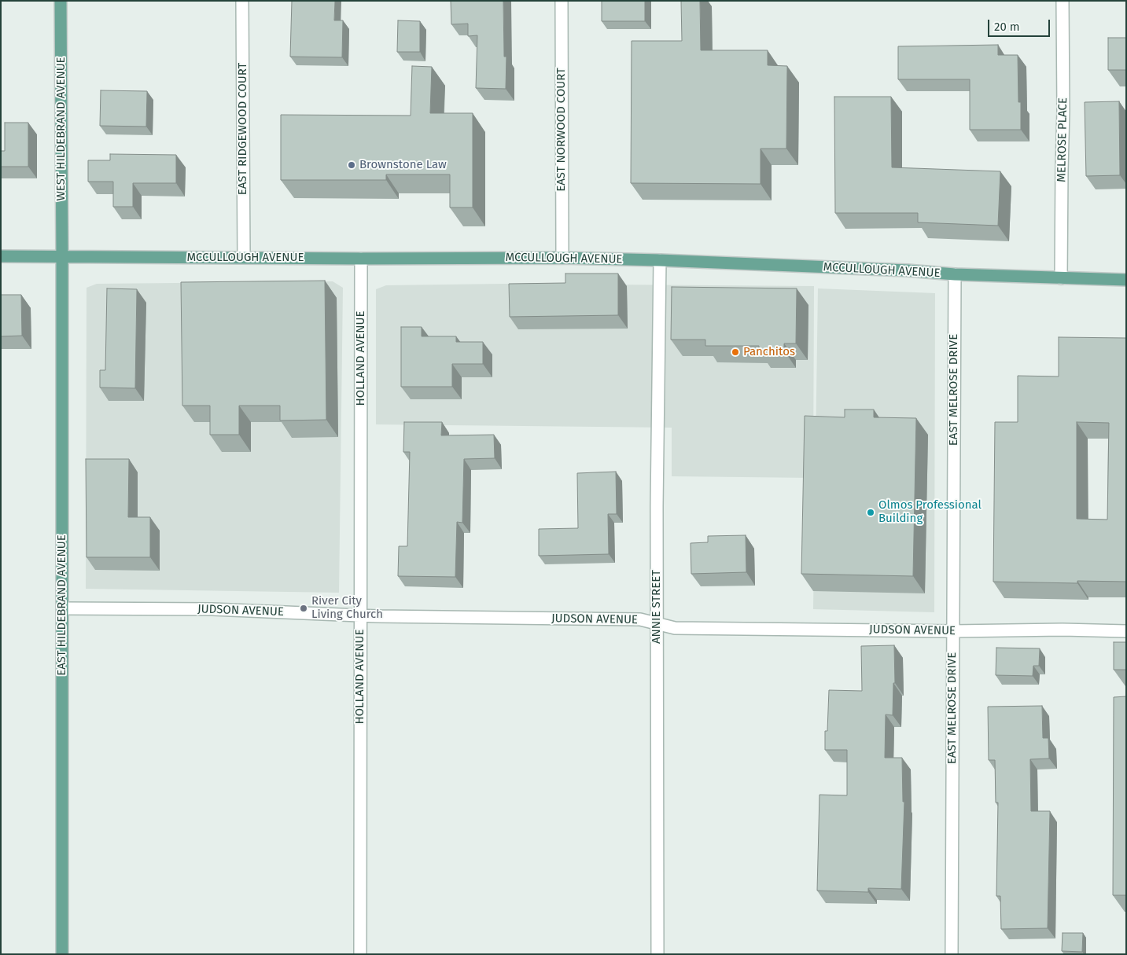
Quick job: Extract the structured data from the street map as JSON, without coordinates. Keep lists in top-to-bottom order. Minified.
{"streets":{"main road":["WEST HILDEBRAND AVENUE","MCCULLOUGH AVENUE","EAST HILDEBRAND AVENUE"],"street":["EAST RIDGEWOOD COURT","EAST NORWOOD COURT","MELROSE PLACE","HOLLAND AVENUE","EAST MELROSE DRIVE","ANNIE STREET","JUDSON AVENUE"]},"crossings":[["WEST HILDEBRAND AVENUE","MCCULLOUGH AVENUE"],["WEST HILDEBRAND AVENUE","EAST HILDEBRAND AVENUE"],["EAST RIDGEWOOD COURT","MCCULLOUGH AVENUE"],["EAST NORWOOD COURT","MCCULLOUGH AVENUE"],["MELROSE PLACE","MCCULLOUGH AVENUE"],["MCCULLOUGH AVENUE","HOLLAND AVENUE"],["MCCULLOUGH AVENUE","EAST MELROSE DRIVE"],["MCCULLOUGH AVENUE","EAST HILDEBRAND AVENUE"],["MCCULLOUGH AVENUE","ANNIE STREET"],["HOLLAND AVENUE","JUDSON AVENUE"],["EAST MELROSE DRIVE","JUDSON AVENUE"],["EAST HILDEBRAND AVENUE","JUDSON AVENUE"],["ANNIE STREET","JUDSON AVENUE"]],"places":["Brownstone Law","Panchitos","Olmos Professional Building","River City Living Church"],"scale_bar":"20 m"}
